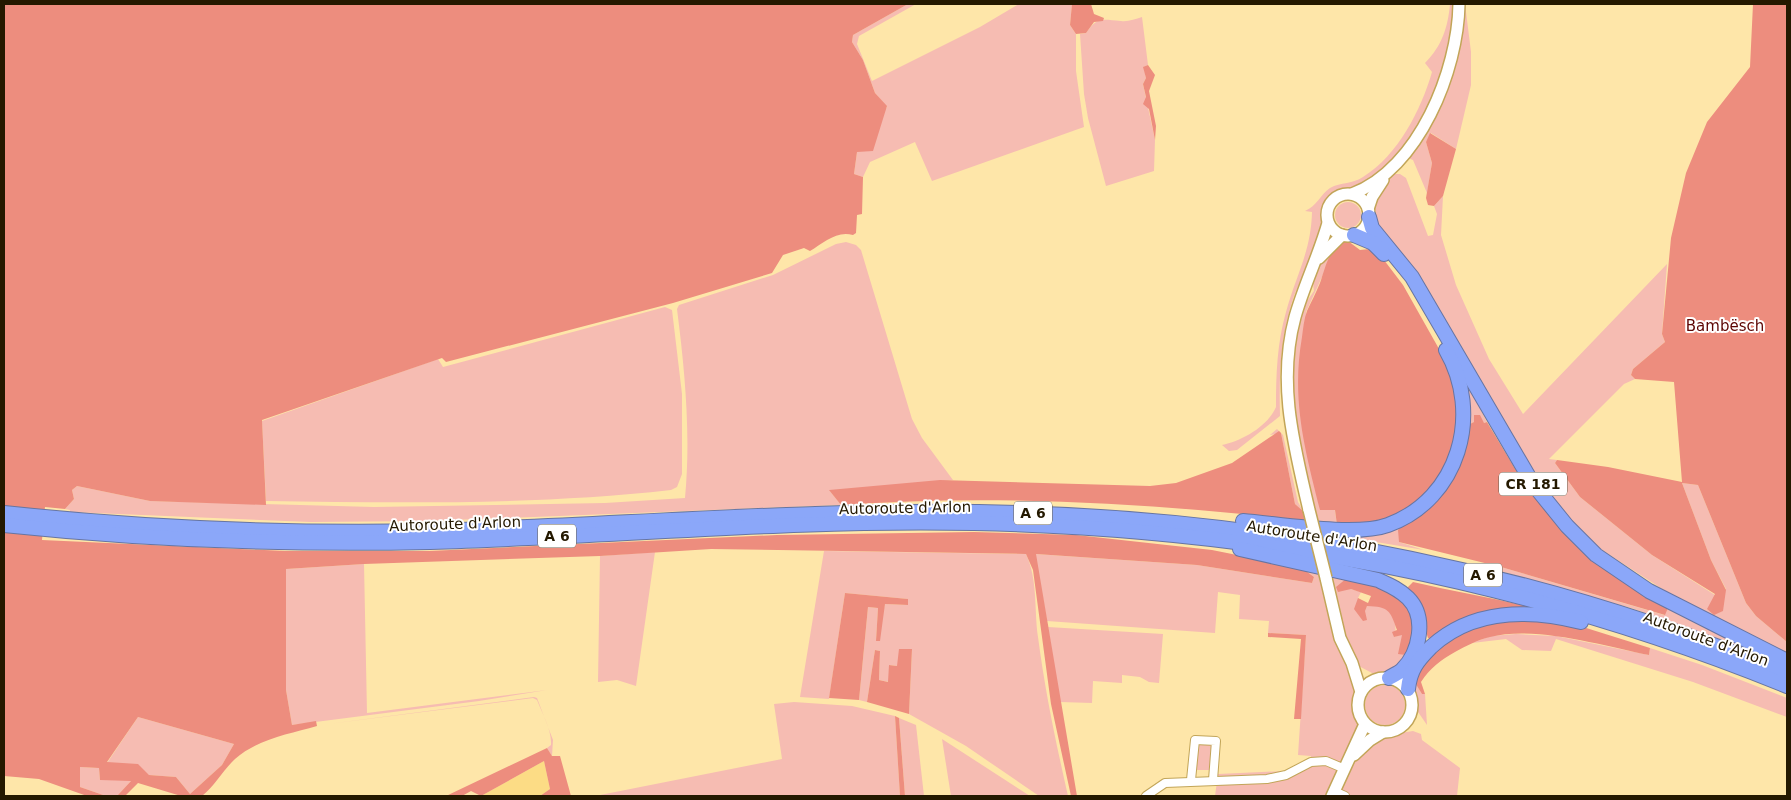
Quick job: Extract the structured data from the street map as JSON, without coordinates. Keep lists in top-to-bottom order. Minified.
{"streets":{"highway":["CR 181","Autoroute d'Arlon","A 6"]},"crossings":[["CR 181","A 6"],["Autoroute d'Arlon","A 6"]],"parks":["Bambësch"]}
